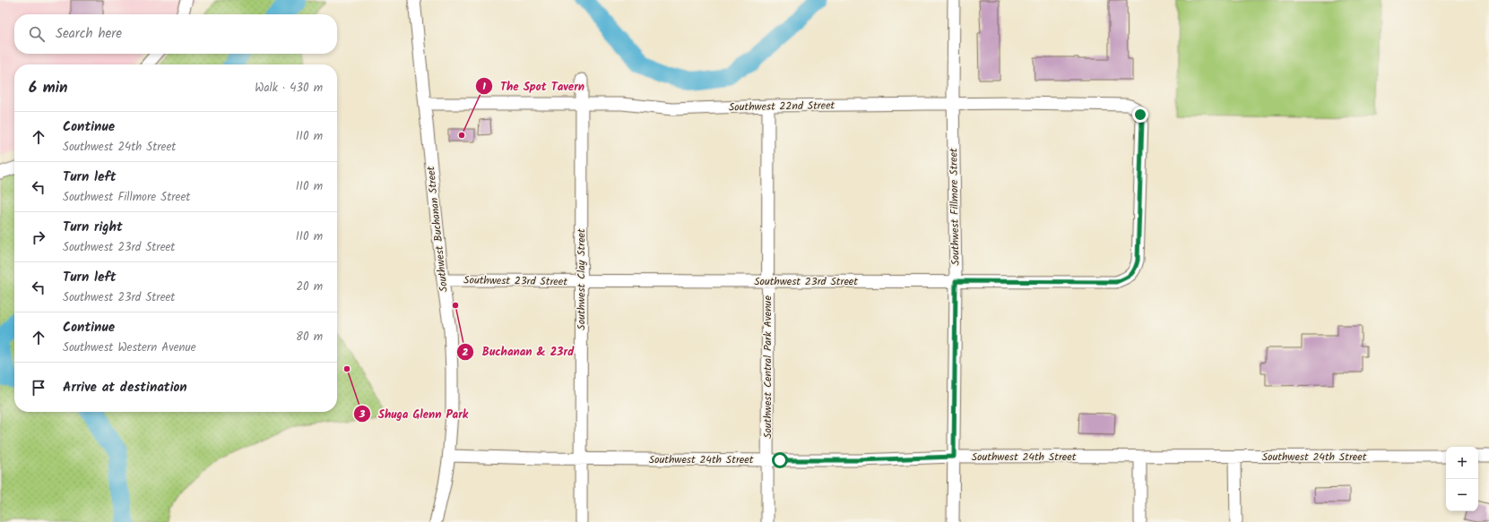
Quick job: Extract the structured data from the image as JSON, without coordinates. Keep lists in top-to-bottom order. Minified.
{"streets":{"street":["Southwest 22nd Street","Southwest Fillmore Street","Southwest Buchanan Street","Southwest Clay Street","Southwest 23rd Street","Southwest Central Park Avenue","Southwest 24th Street"]},"crossings":[["Southwest 22nd Street","Southwest Fillmore Street"],["Southwest 22nd Street","Southwest Buchanan Street"],["Southwest 22nd Street","Southwest Clay Street"],["Southwest 22nd Street","Southwest 23rd Street"],["Southwest 22nd Street","Southwest Central Park Avenue"],["Southwest Fillmore Street","Southwest 23rd Street"],["Southwest Fillmore Street","Southwest 24th Street"],["Southwest Buchanan Street","Southwest 23rd Street"],["Southwest Buchanan Street","Southwest 24th Street"],["Southwest Clay Street","Southwest 23rd Street"],["Southwest Clay Street","Southwest 24th Street"],["Southwest 23rd Street","Southwest Central Park Avenue"],["Southwest Central Park Avenue","Southwest 24th Street"]],"places":["The Spot Tavern","Buchanan & 23rd","Shuga Glenn Park"],"page":{"search":"Search here","heading":["6 min","Walk · 430 m"],"list":[["Continue","Southwest 24th Street","110 m"],["Turn left","Southwest Fillmore Street","110 m"],["Turn right","Southwest 23rd Street","110 m"],["Turn left","Southwest 23rd Street","20 m"],["Continue","Southwest Western Avenue","80 m"],"Arrive at destination"],"map_buttons":["+","−"]}}
